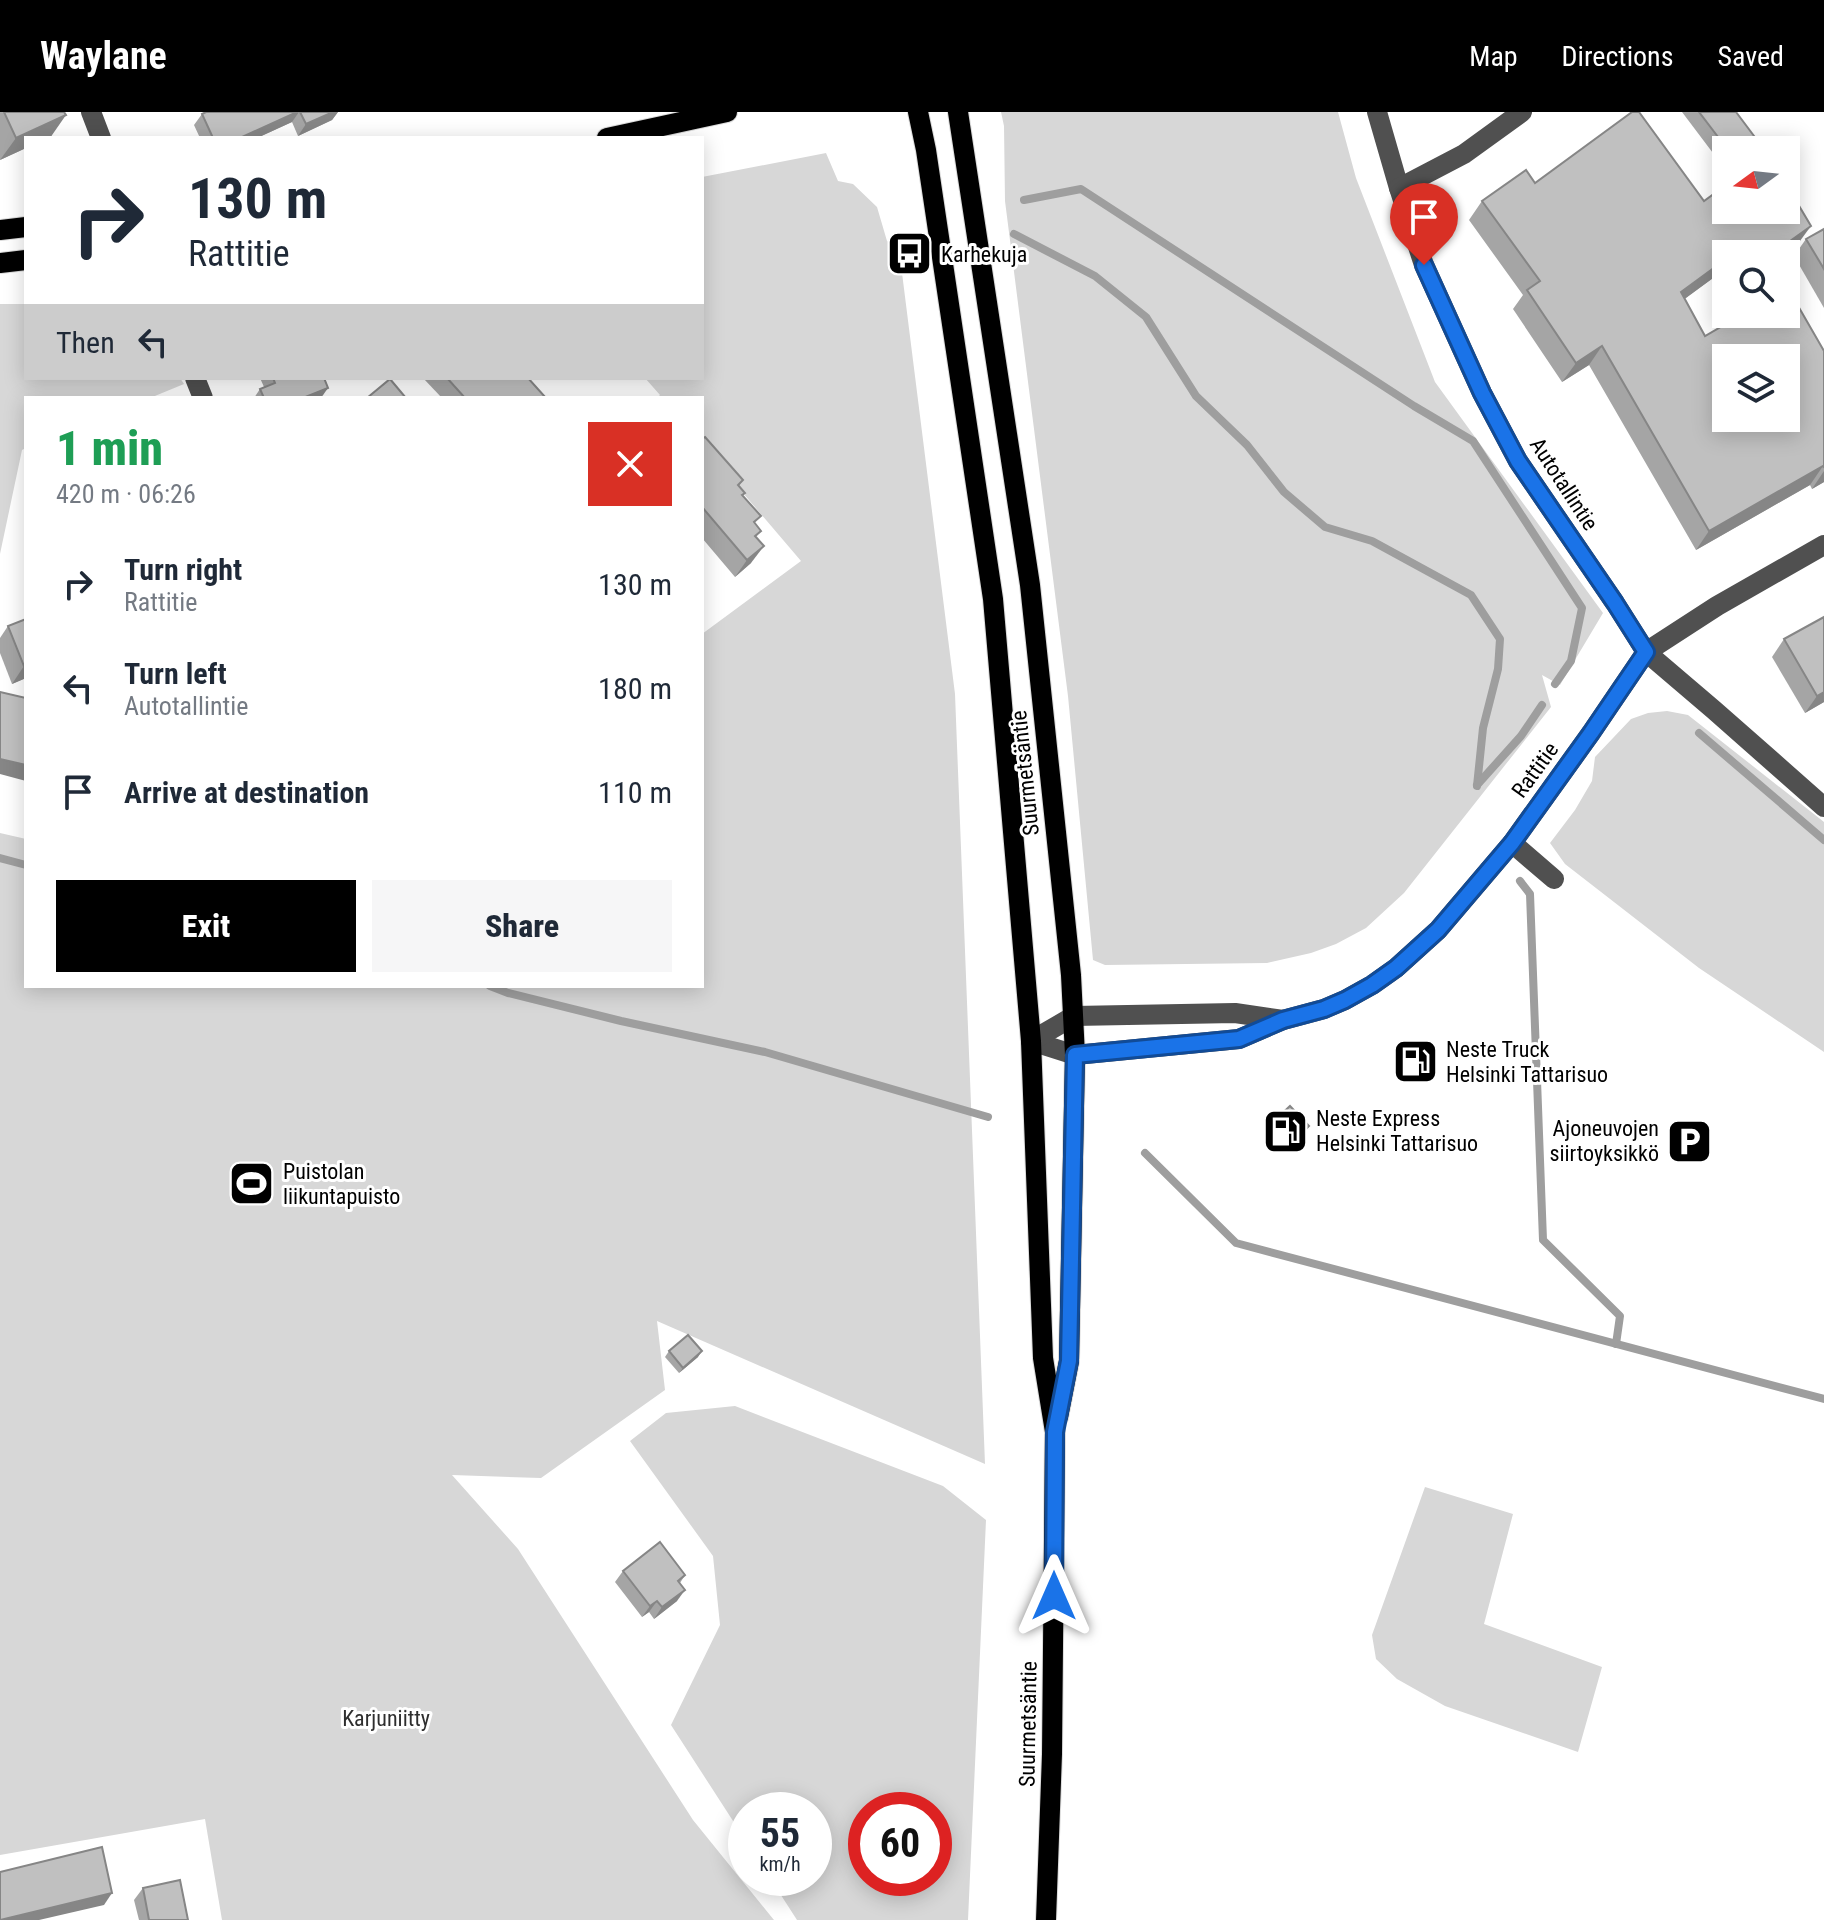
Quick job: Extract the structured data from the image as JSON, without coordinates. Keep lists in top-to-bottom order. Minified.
{"streets":{"main road":["Suurmetsäntie"],"street":["Autotallintie","Rattitie"]},"crossings":[["Autotallintie","Rattitie"],["Rattitie","Suurmetsäntie"]],"parks":["Karjuniitty"],"places":{"bus stop":["Karhekuja"],"fuel station":["Neste Truck Helsinki Tattarisuo","Neste Express Helsinki Tattarisuo"],"parking":["Ajoneuvojen siirtoyksikkö"],"sports":["Puistolan liikuntapuisto"]},"north":"left","page":{"header":"Waylane","nav":["Map","Directions","Saved"],"turn":["130 m","Rattitie"],"then":"Then","heading":["1 min","420 m · 06:26"],"list":[{"name":"Turn right","note":"Rattitie","value":"130 m"},{"name":"Turn left","note":"Autotallintie","value":"180 m"},{"name":"Arrive at destination","value":"110 m"}],"buttons":["Exit","Share"],"speed":"55 km/h","limit":"60"}}
